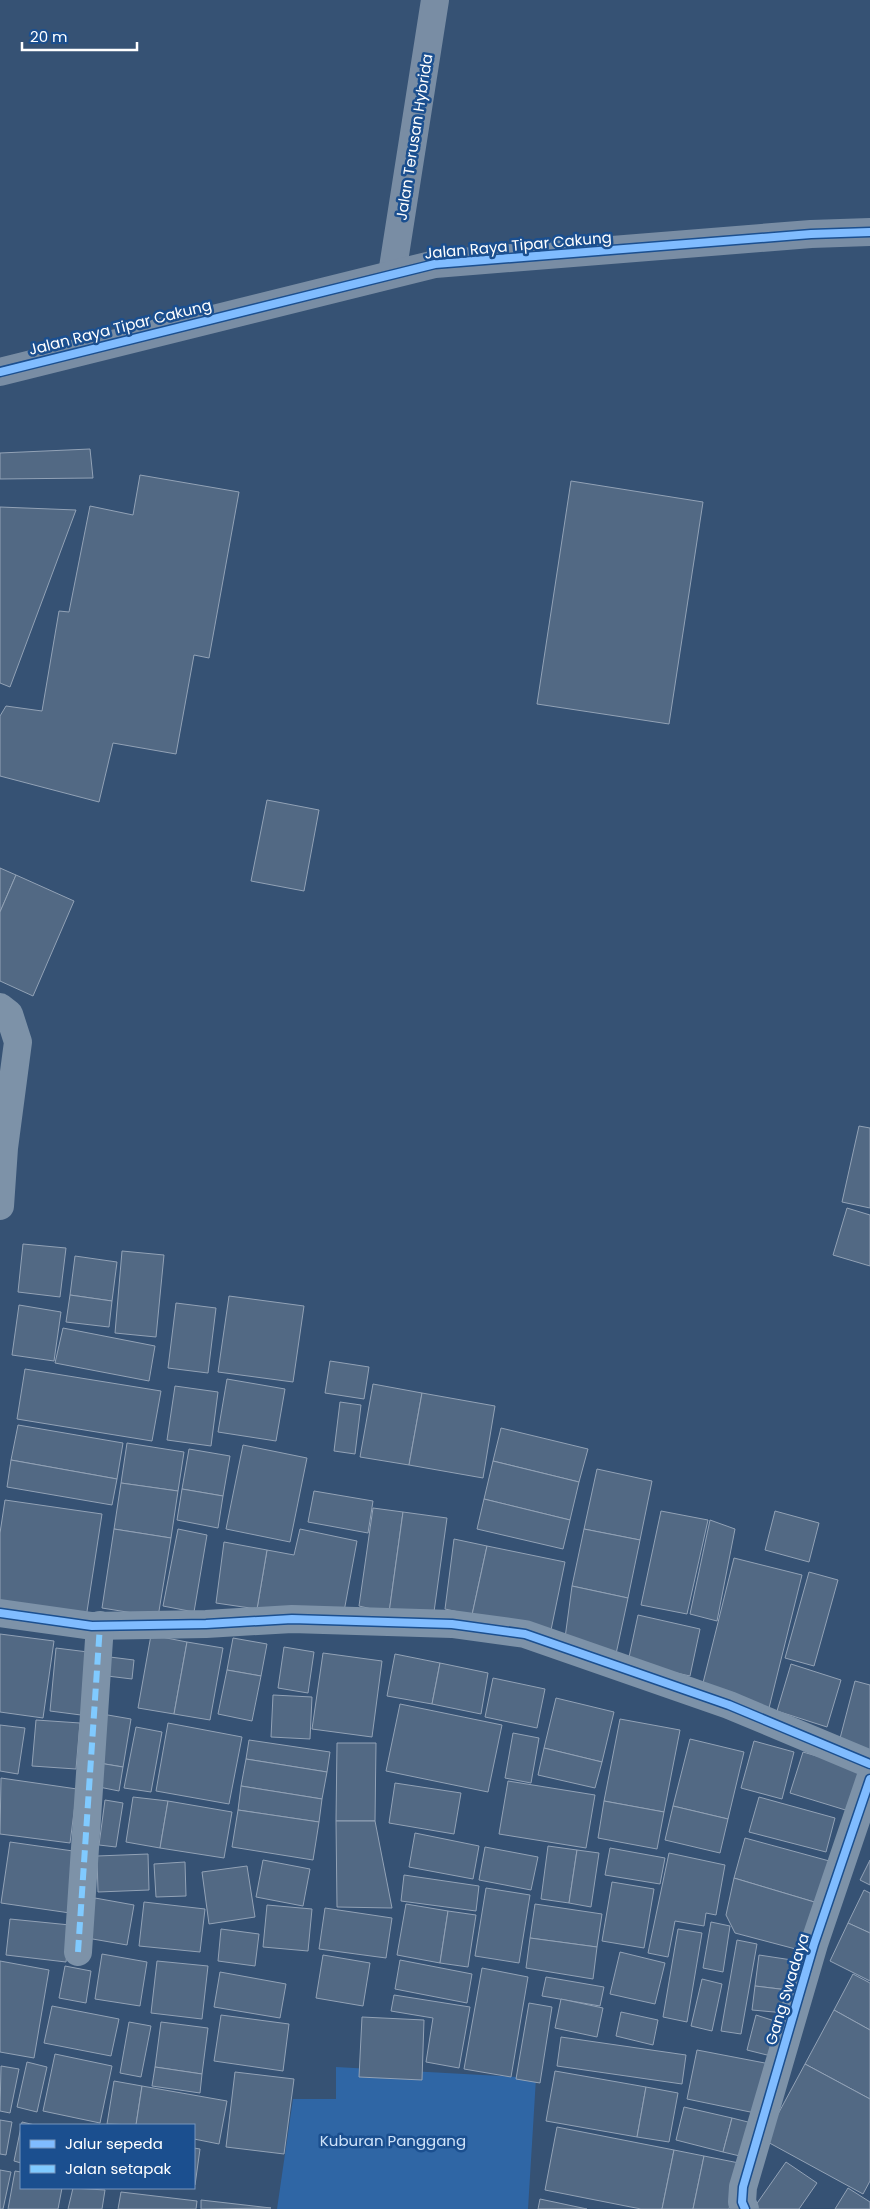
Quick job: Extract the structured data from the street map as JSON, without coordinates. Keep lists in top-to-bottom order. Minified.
{"streets":{"street":["Jalan Terusan Hybrida","Jalan Raya Tipar Cakung","Gang Swadaya"]},"crossings":[["Jalan Terusan Hybrida","Jalan Raya Tipar Cakung"]],"parks":["Kuburan Panggang"],"legend":["Jalur sepeda","Jalan setapak"],"scale_bar":"20 m"}
